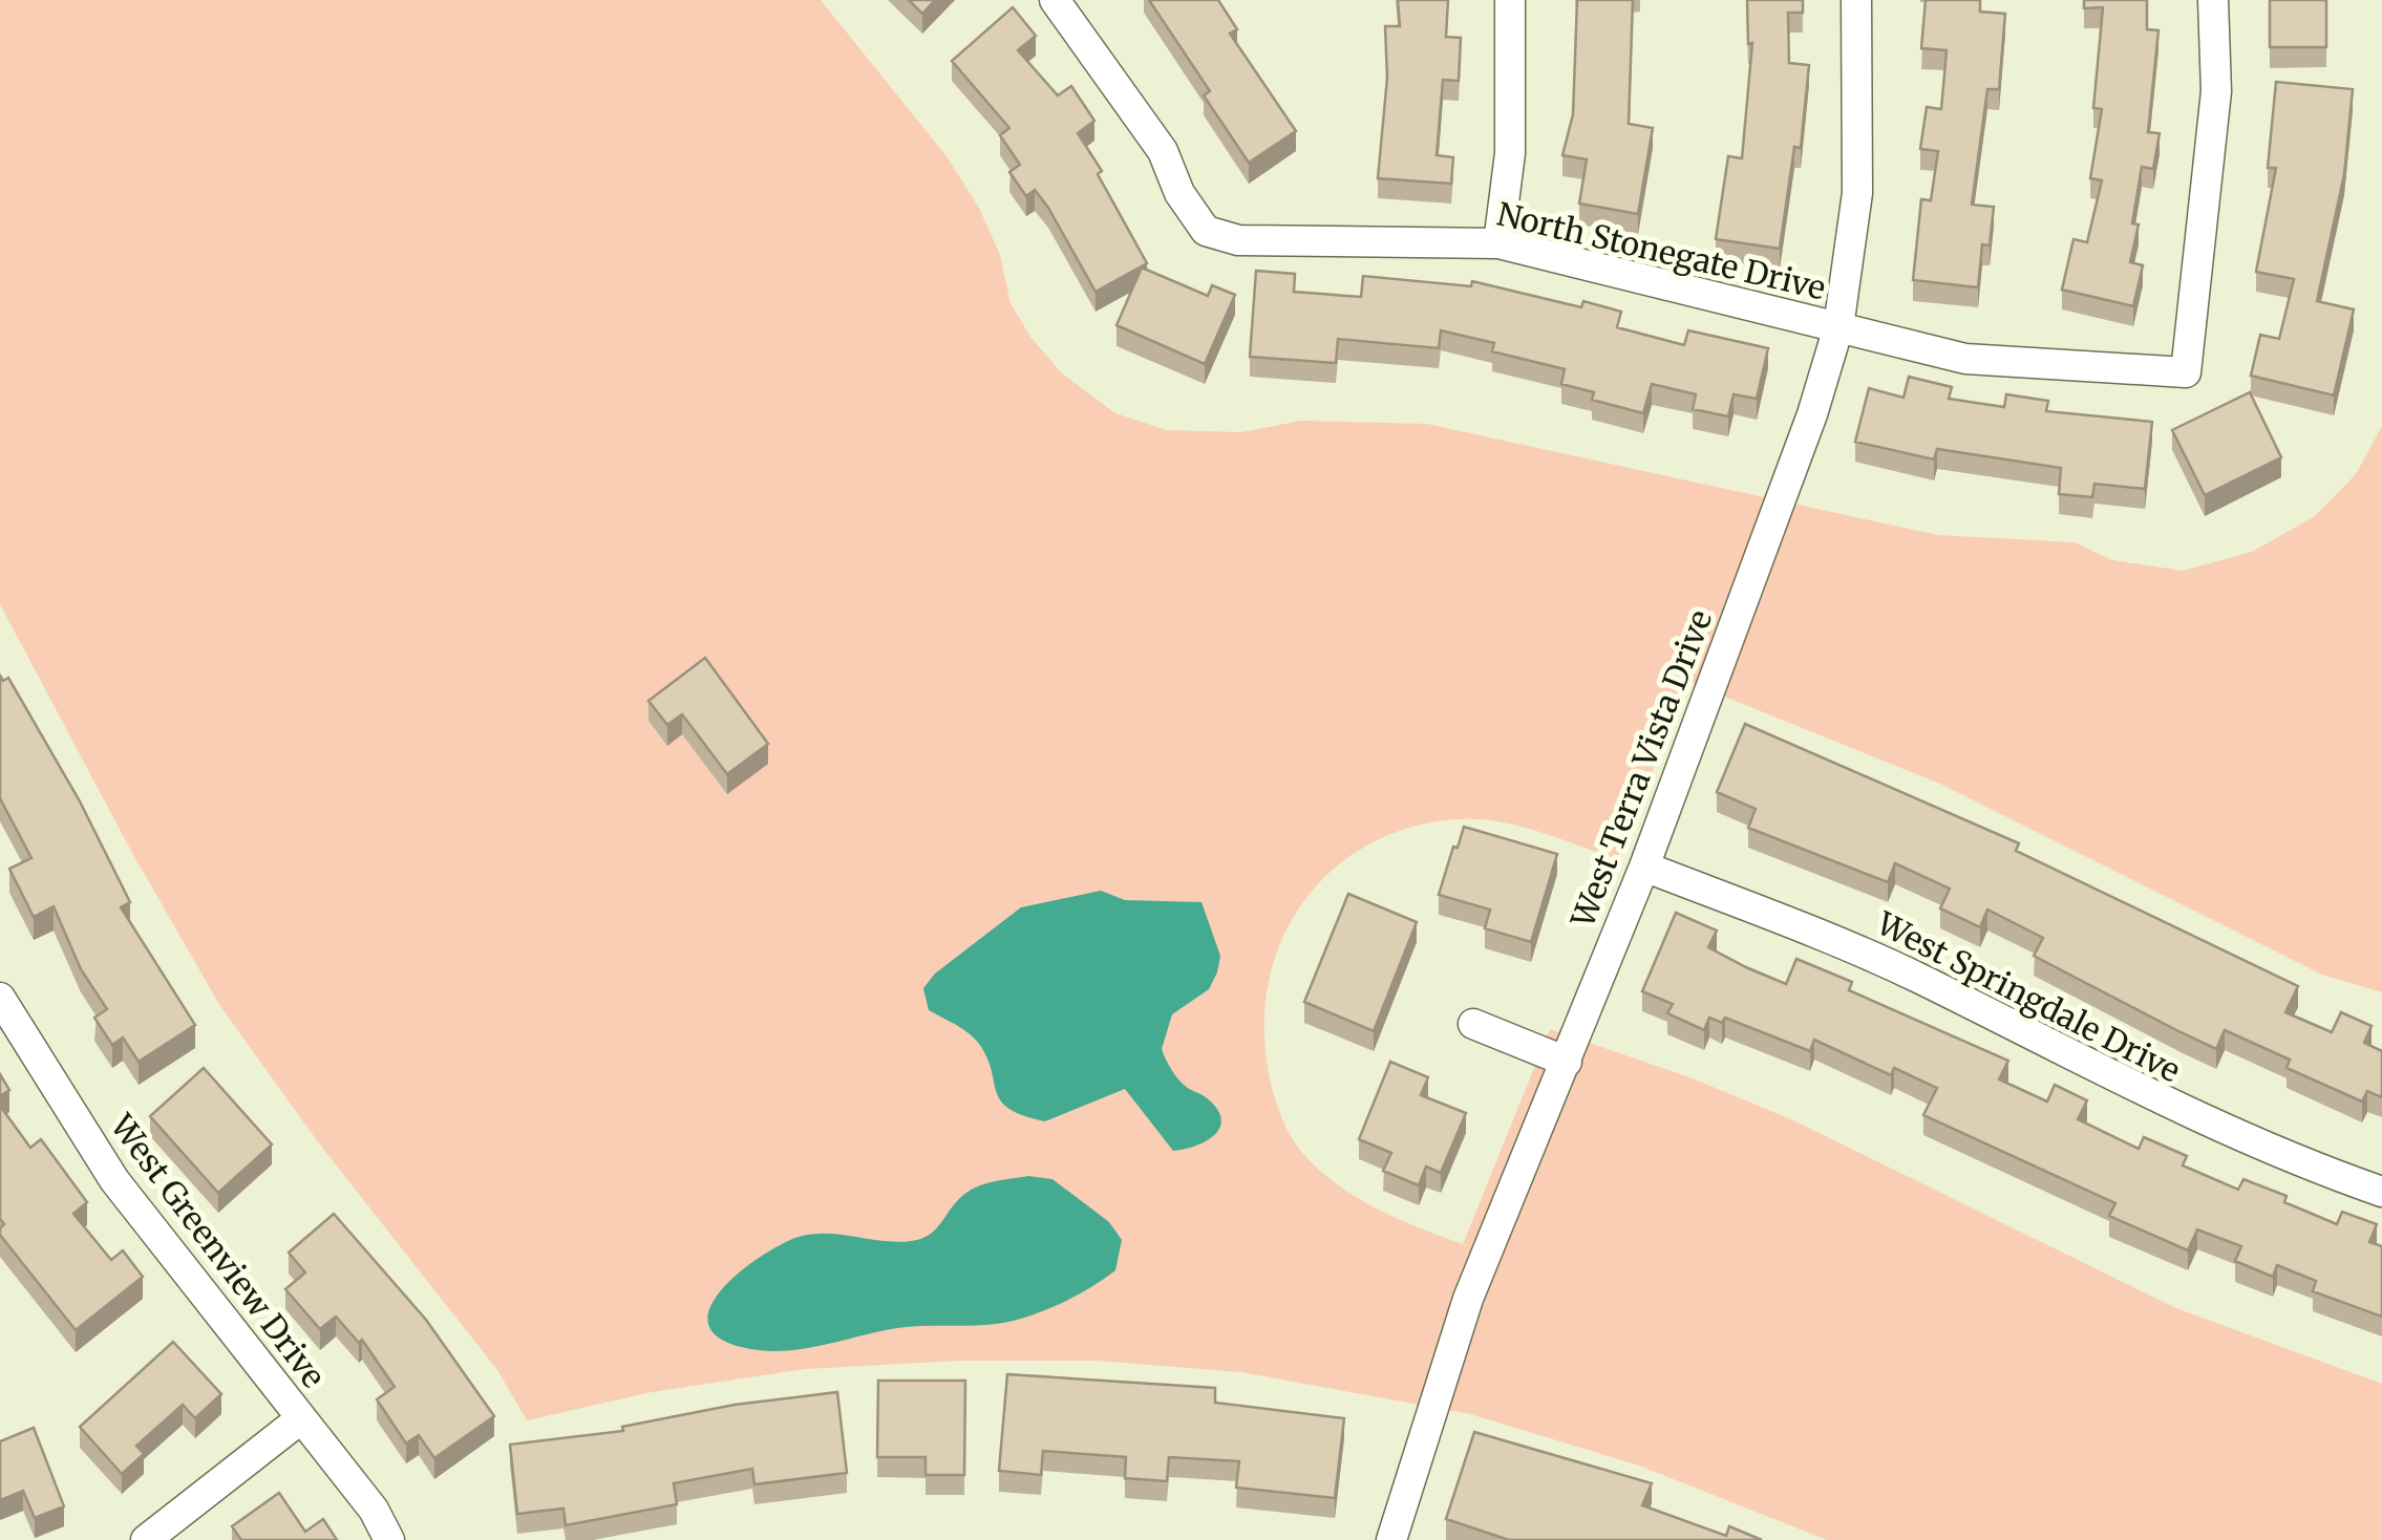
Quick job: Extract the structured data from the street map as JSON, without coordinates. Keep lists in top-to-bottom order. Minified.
{"streets":{"street":["North Stonegate Drive","West Terra Vista Drive","West Springdale Drive","West Greenview Drive"]},"crossings":[["North Stonegate Drive","West Terra Vista Drive"],["West Terra Vista Drive","West Springdale Drive"]]}
